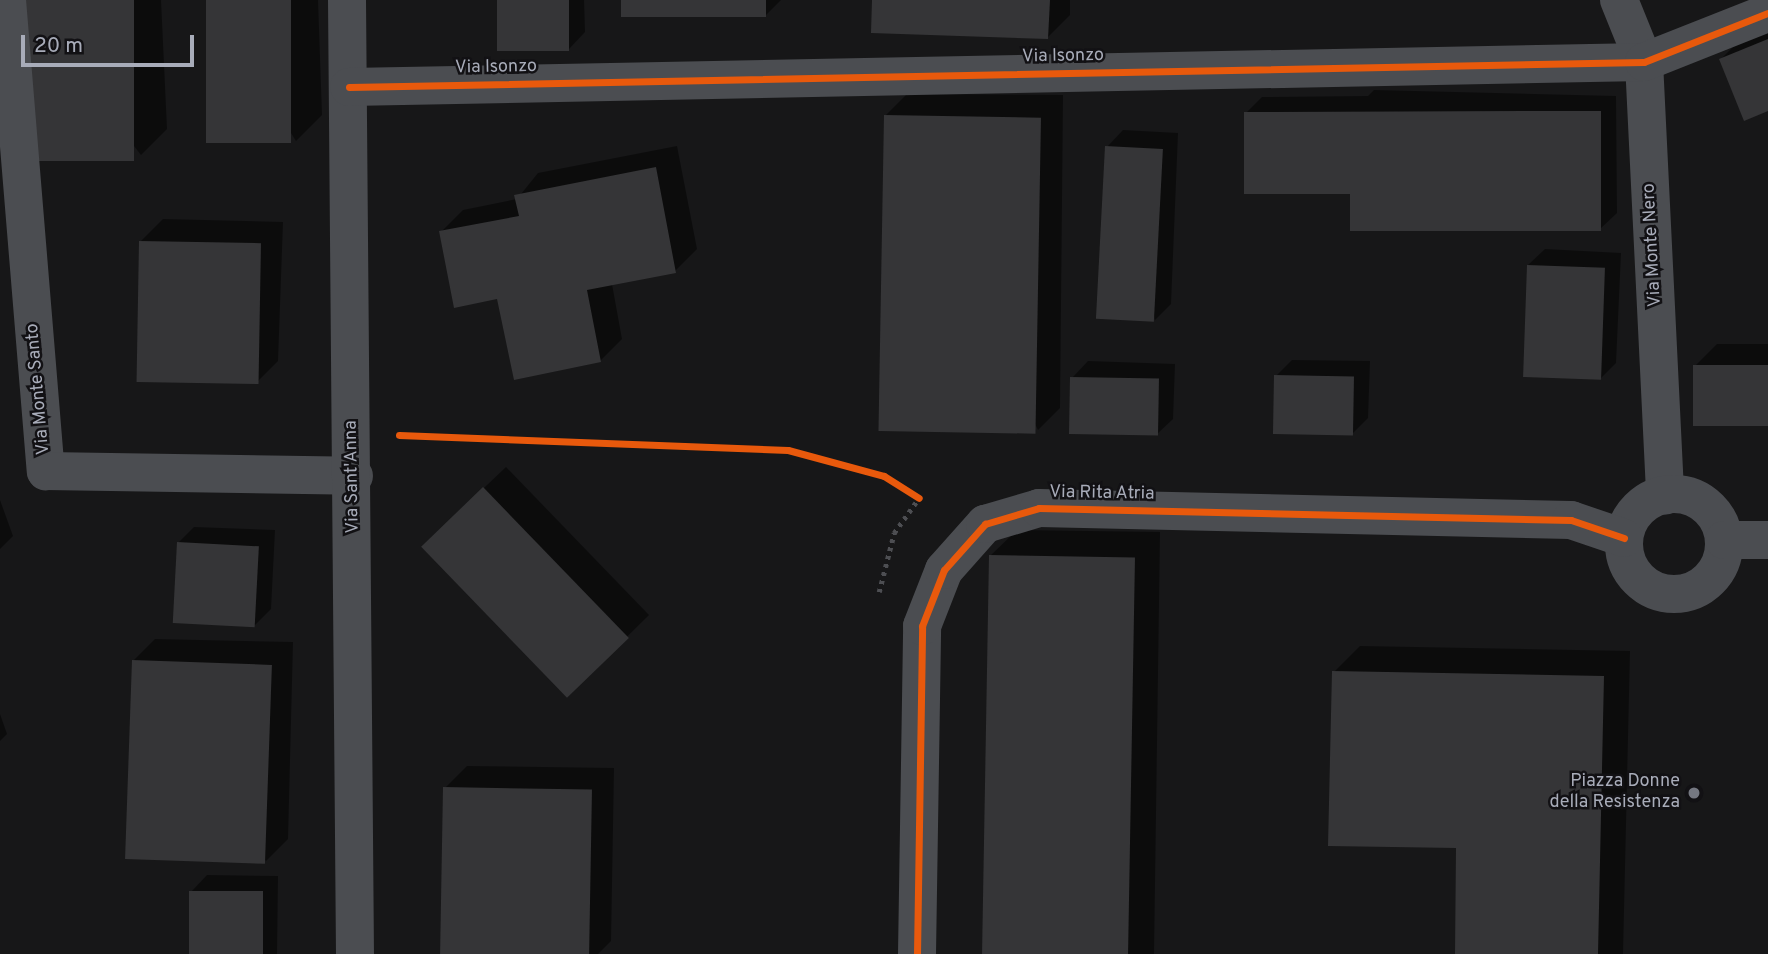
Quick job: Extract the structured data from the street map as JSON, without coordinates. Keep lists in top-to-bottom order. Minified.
{"streets":{"street":["Via Isonzo","Via Monte Nero","Via Monte Santo","Via Sant'Anna","Via Rita Atria"]},"crossings":[["Via Isonzo","Via Monte Nero"],["Via Isonzo","Via Sant'Anna"],["Via Monte Nero","Via Rita Atria"],["Via Monte Santo","Via Sant'Anna"]],"places":["Piazza Donne della Resistenza"],"scale_bar":"20 m"}
